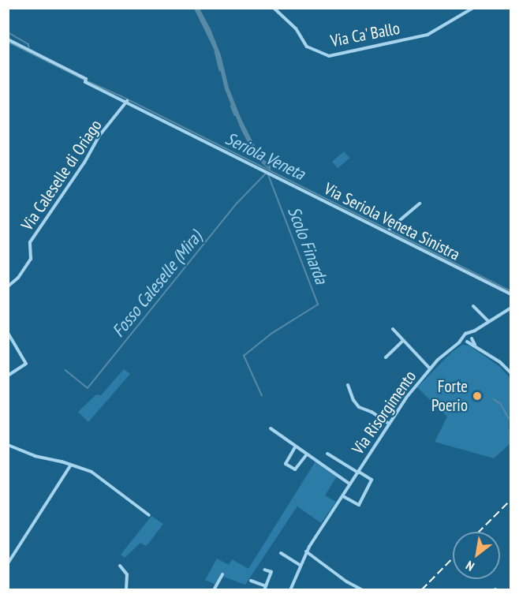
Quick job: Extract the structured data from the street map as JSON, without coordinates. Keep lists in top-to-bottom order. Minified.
{"streets":{"street":["Via Ca' Ballo","Via Caleselle di Oriago","Via Seriola Veneta Sinistra","Via Risorgimento"]},"crossings":[["Via Caleselle di Oriago","Via Seriola Veneta Sinistra"]],"water":["Seriola Veneta","Scolo Finarda","Fosso Caleselle (Mira)"],"places":["Forte Poerio"],"north":"bottom left"}
